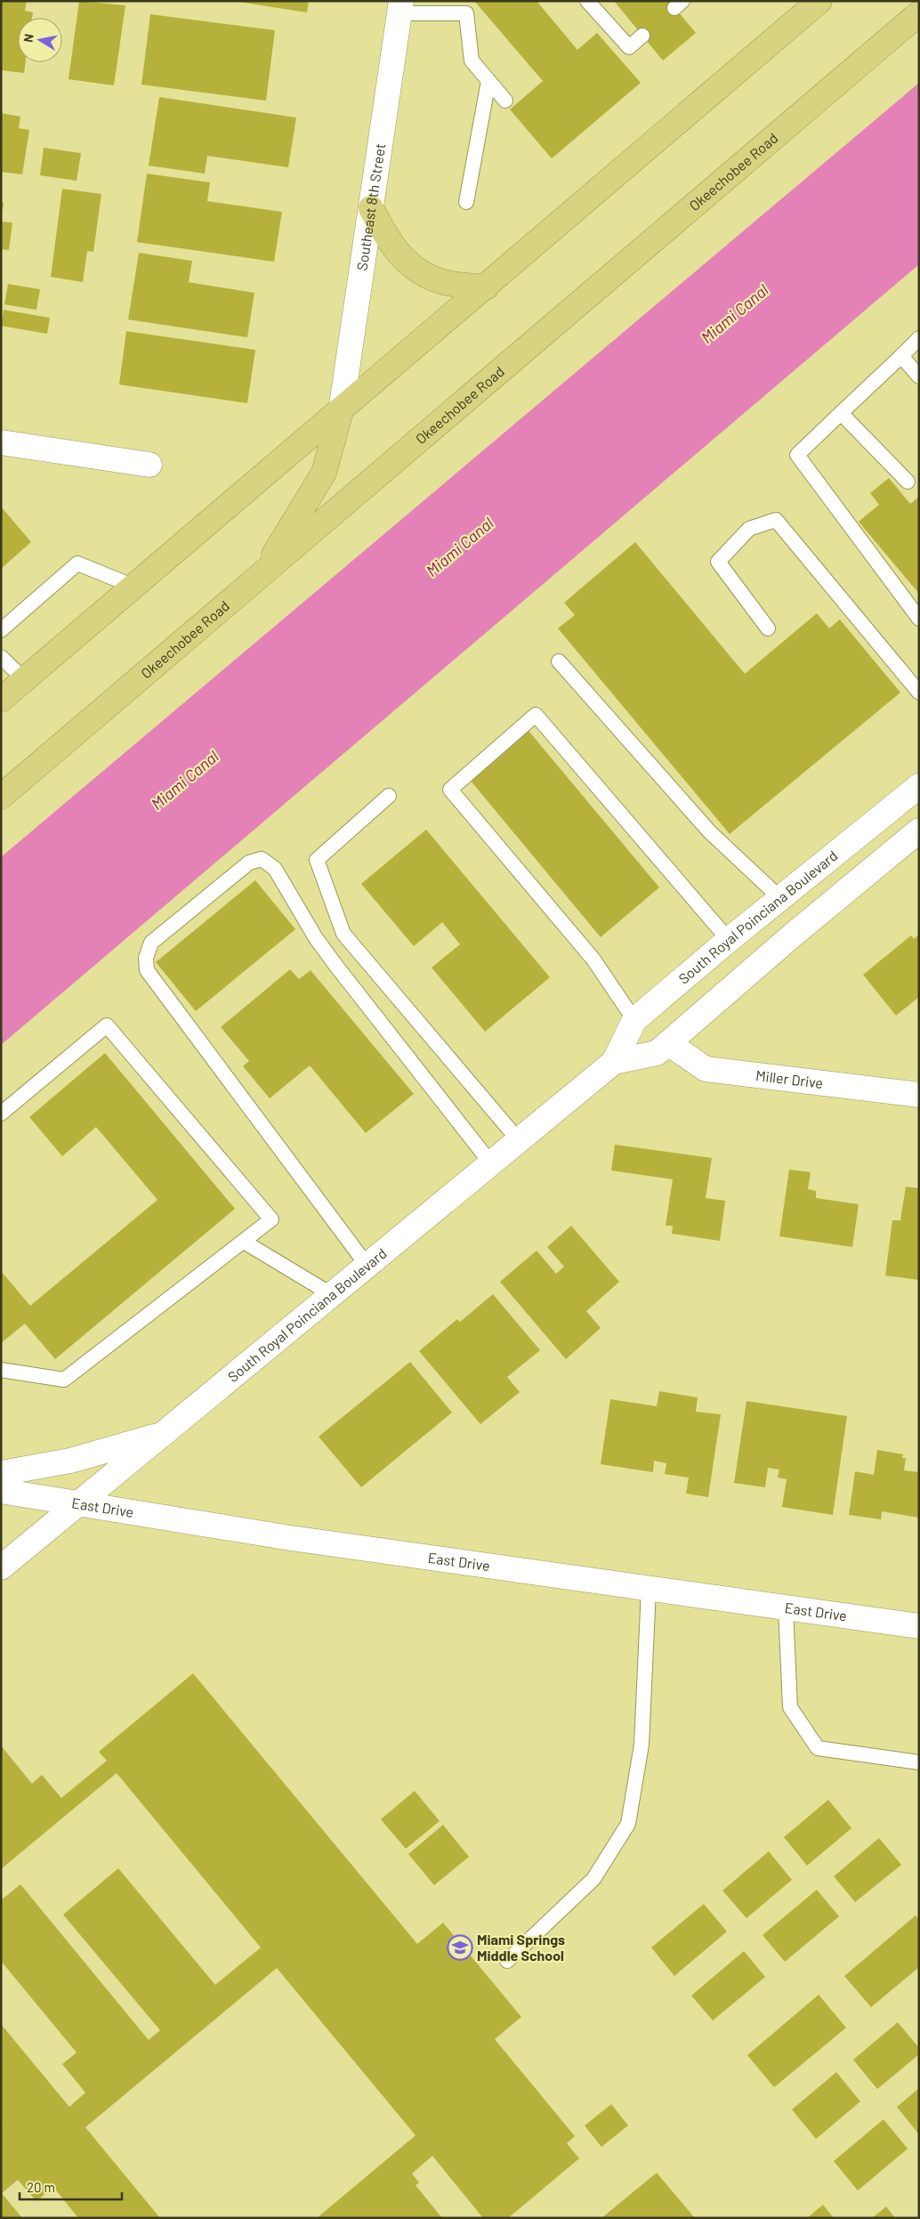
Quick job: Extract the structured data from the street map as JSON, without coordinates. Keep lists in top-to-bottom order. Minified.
{"streets":{"highway":["Okeechobee Road"],"street":["Southeast 8th Street","South Royal Poinciana Boulevard","Miller Drive","East Drive"]},"crossings":[["South Royal Poinciana Boulevard","Miller Drive"],["South Royal Poinciana Boulevard","East Drive"]],"water":["Miami Canal"],"places":{"school or university":["Miami Springs Middle School"]},"scale_bar":"20 m","north":"left"}
